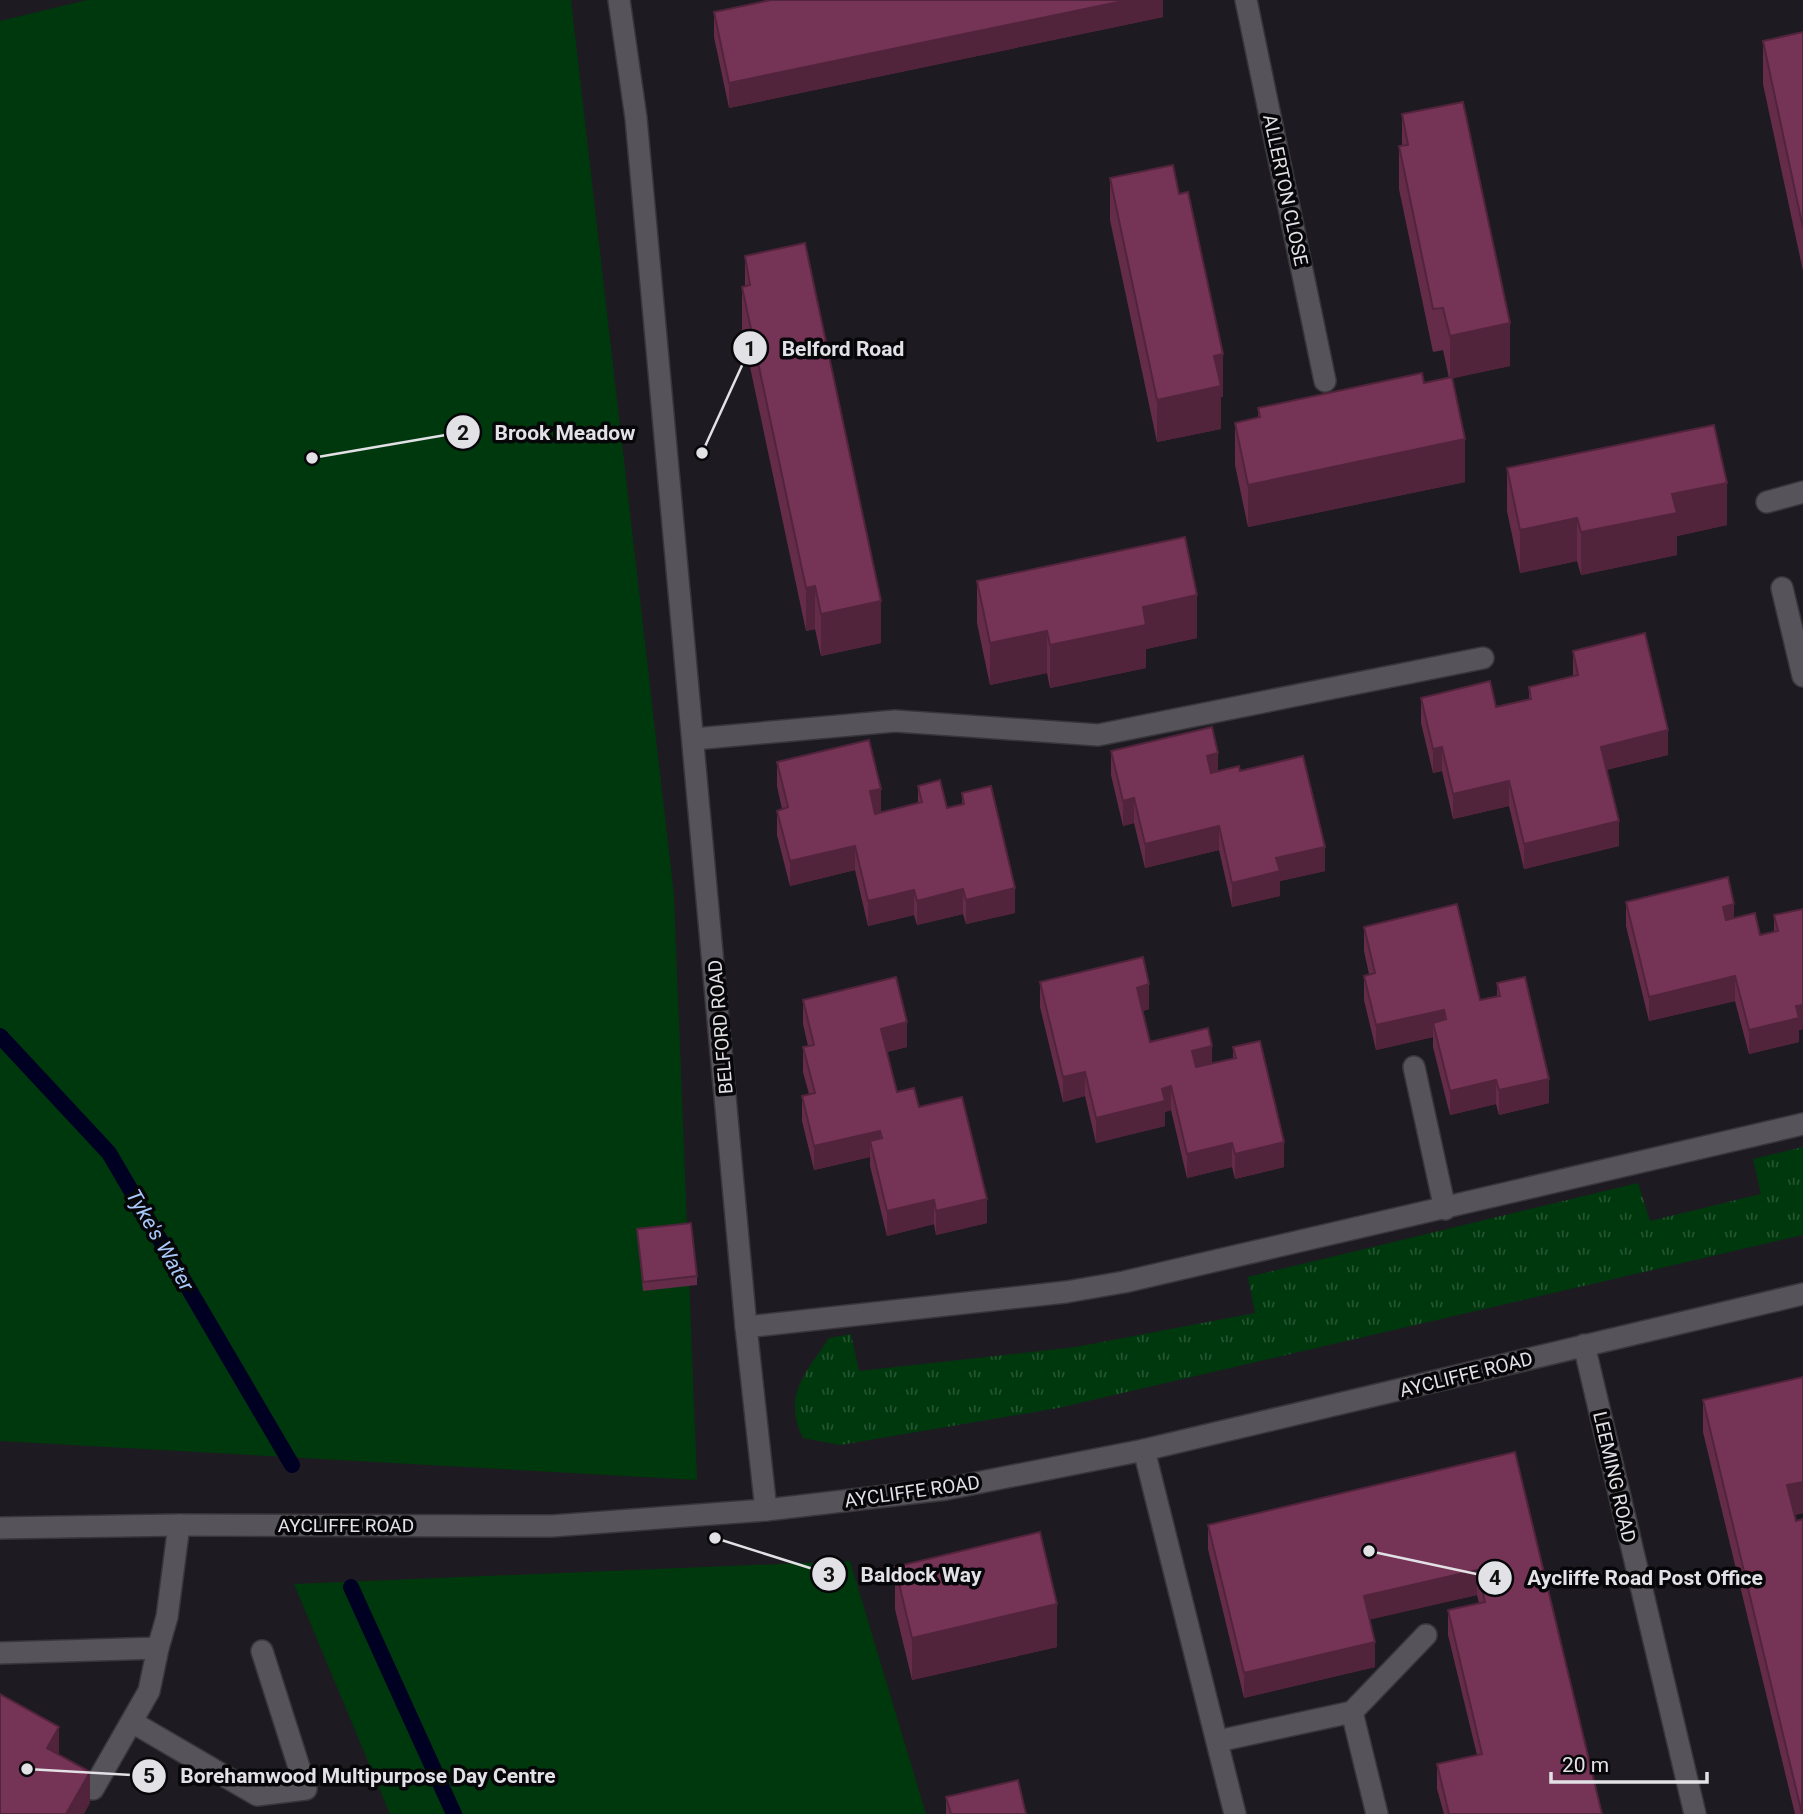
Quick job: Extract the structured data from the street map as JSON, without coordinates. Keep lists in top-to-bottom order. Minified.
{"streets":{"street":["ALLERTON CLOSE","BELFORD ROAD","AYCLIFFE ROAD","LEEMING ROAD"]},"crossings":[["BELFORD ROAD","AYCLIFFE ROAD"],["AYCLIFFE ROAD","LEEMING ROAD"]],"water":["Tyke's Water"],"places":["Belford Road","Brook Meadow","Baldock Way","Aycliffe Road Post Office","Borehamwood Multipurpose Day Centre"],"scale_bar":"20 m"}
